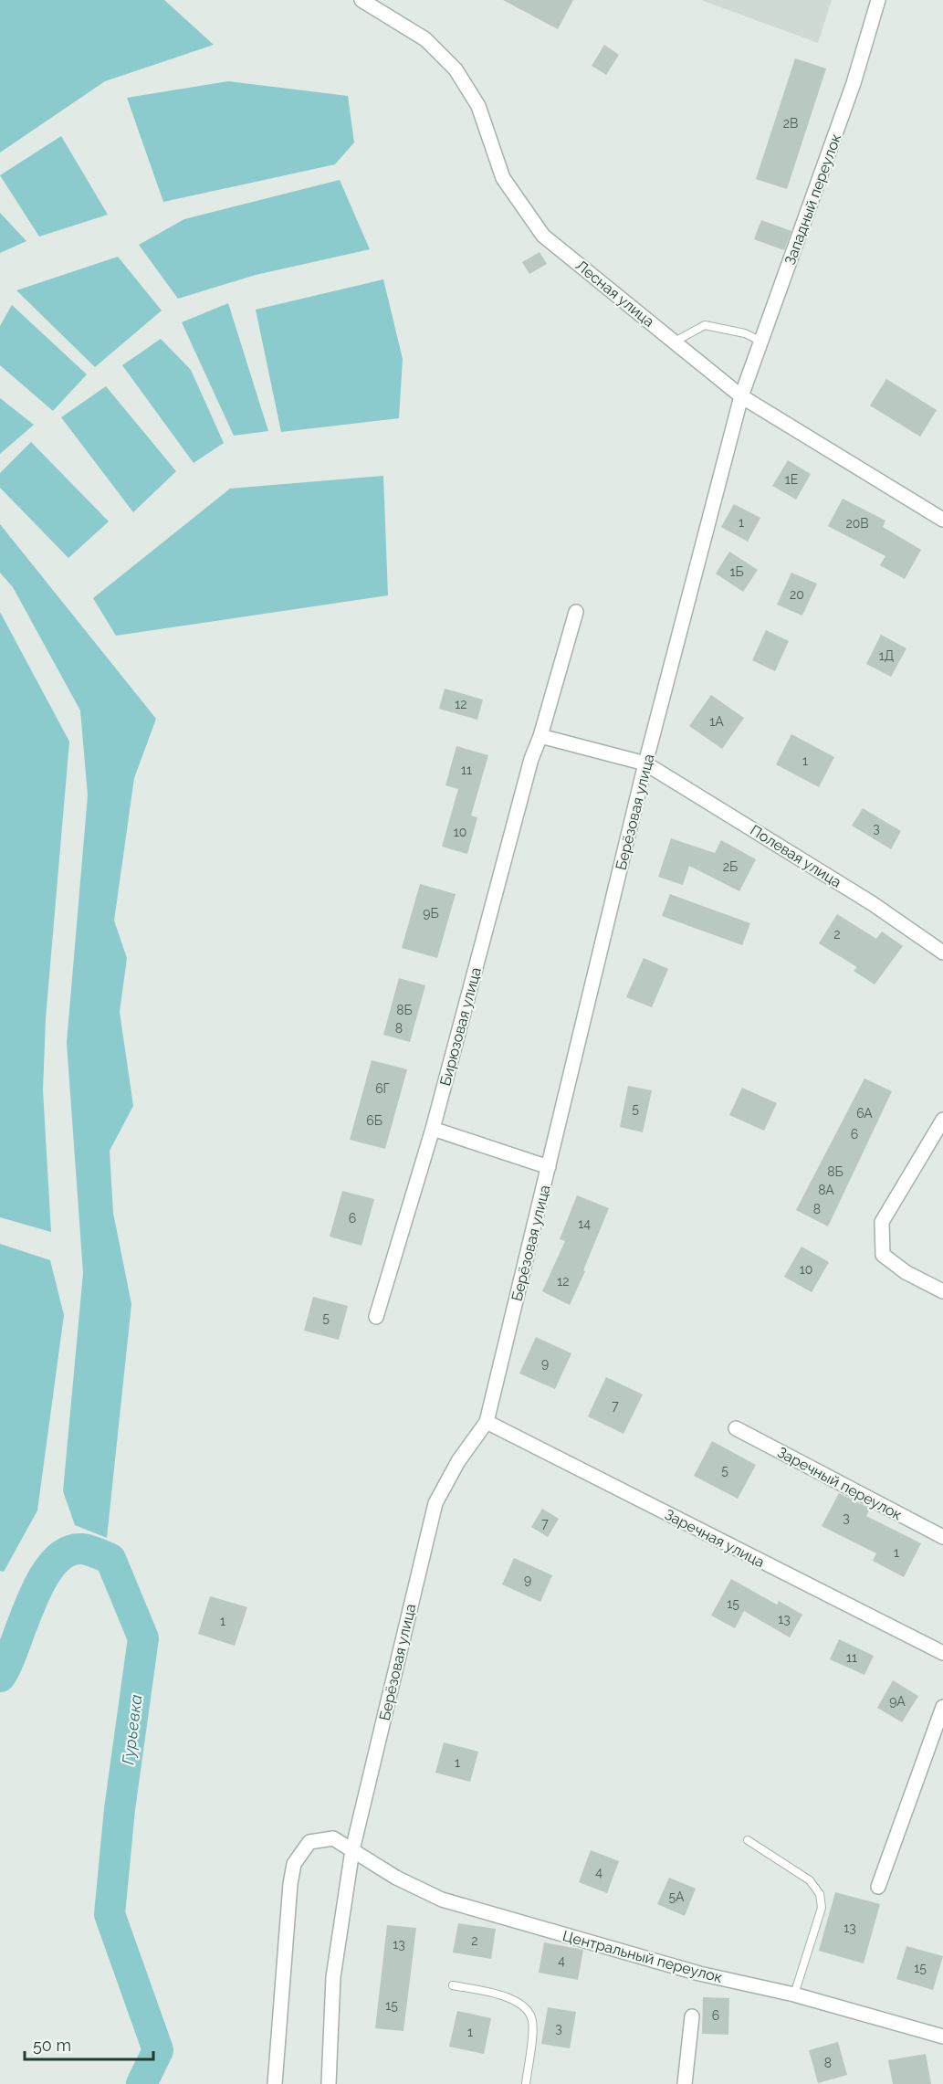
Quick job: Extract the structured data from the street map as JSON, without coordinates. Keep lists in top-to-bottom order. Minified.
{"streets":{"street":["Западный переулок","Лесная улица","Берёзовая улица","Полевая улица","Бирюзовая улица","Заречный переулок","Заречная улица","Центральный переулок"]},"crossings":[["Западный переулок","Лесная улица"],["Западный переулок","Берёзовая улица"],["Лесная улица","Берёзовая улица"],["Берёзовая улица","Полевая улица"],["Берёзовая улица","Заречная улица"],["Берёзовая улица","Центральный переулок"]],"water":["Гурьевка"],"house_numbers":["2В","1Е","1","20В","1Б","20","1Д","12","1А","1","11","3","10","2Б","9Б","2","8Б","8","6Г","5","6А","6Б","6","8Б","8А","8","6","14","10","12","5","9","7","5","3","7","1","9","15","13","1","11","9А","1","4","5А","13","2","13","4","15","15","6","3","1","8"],"scale_bar":"50 m"}
